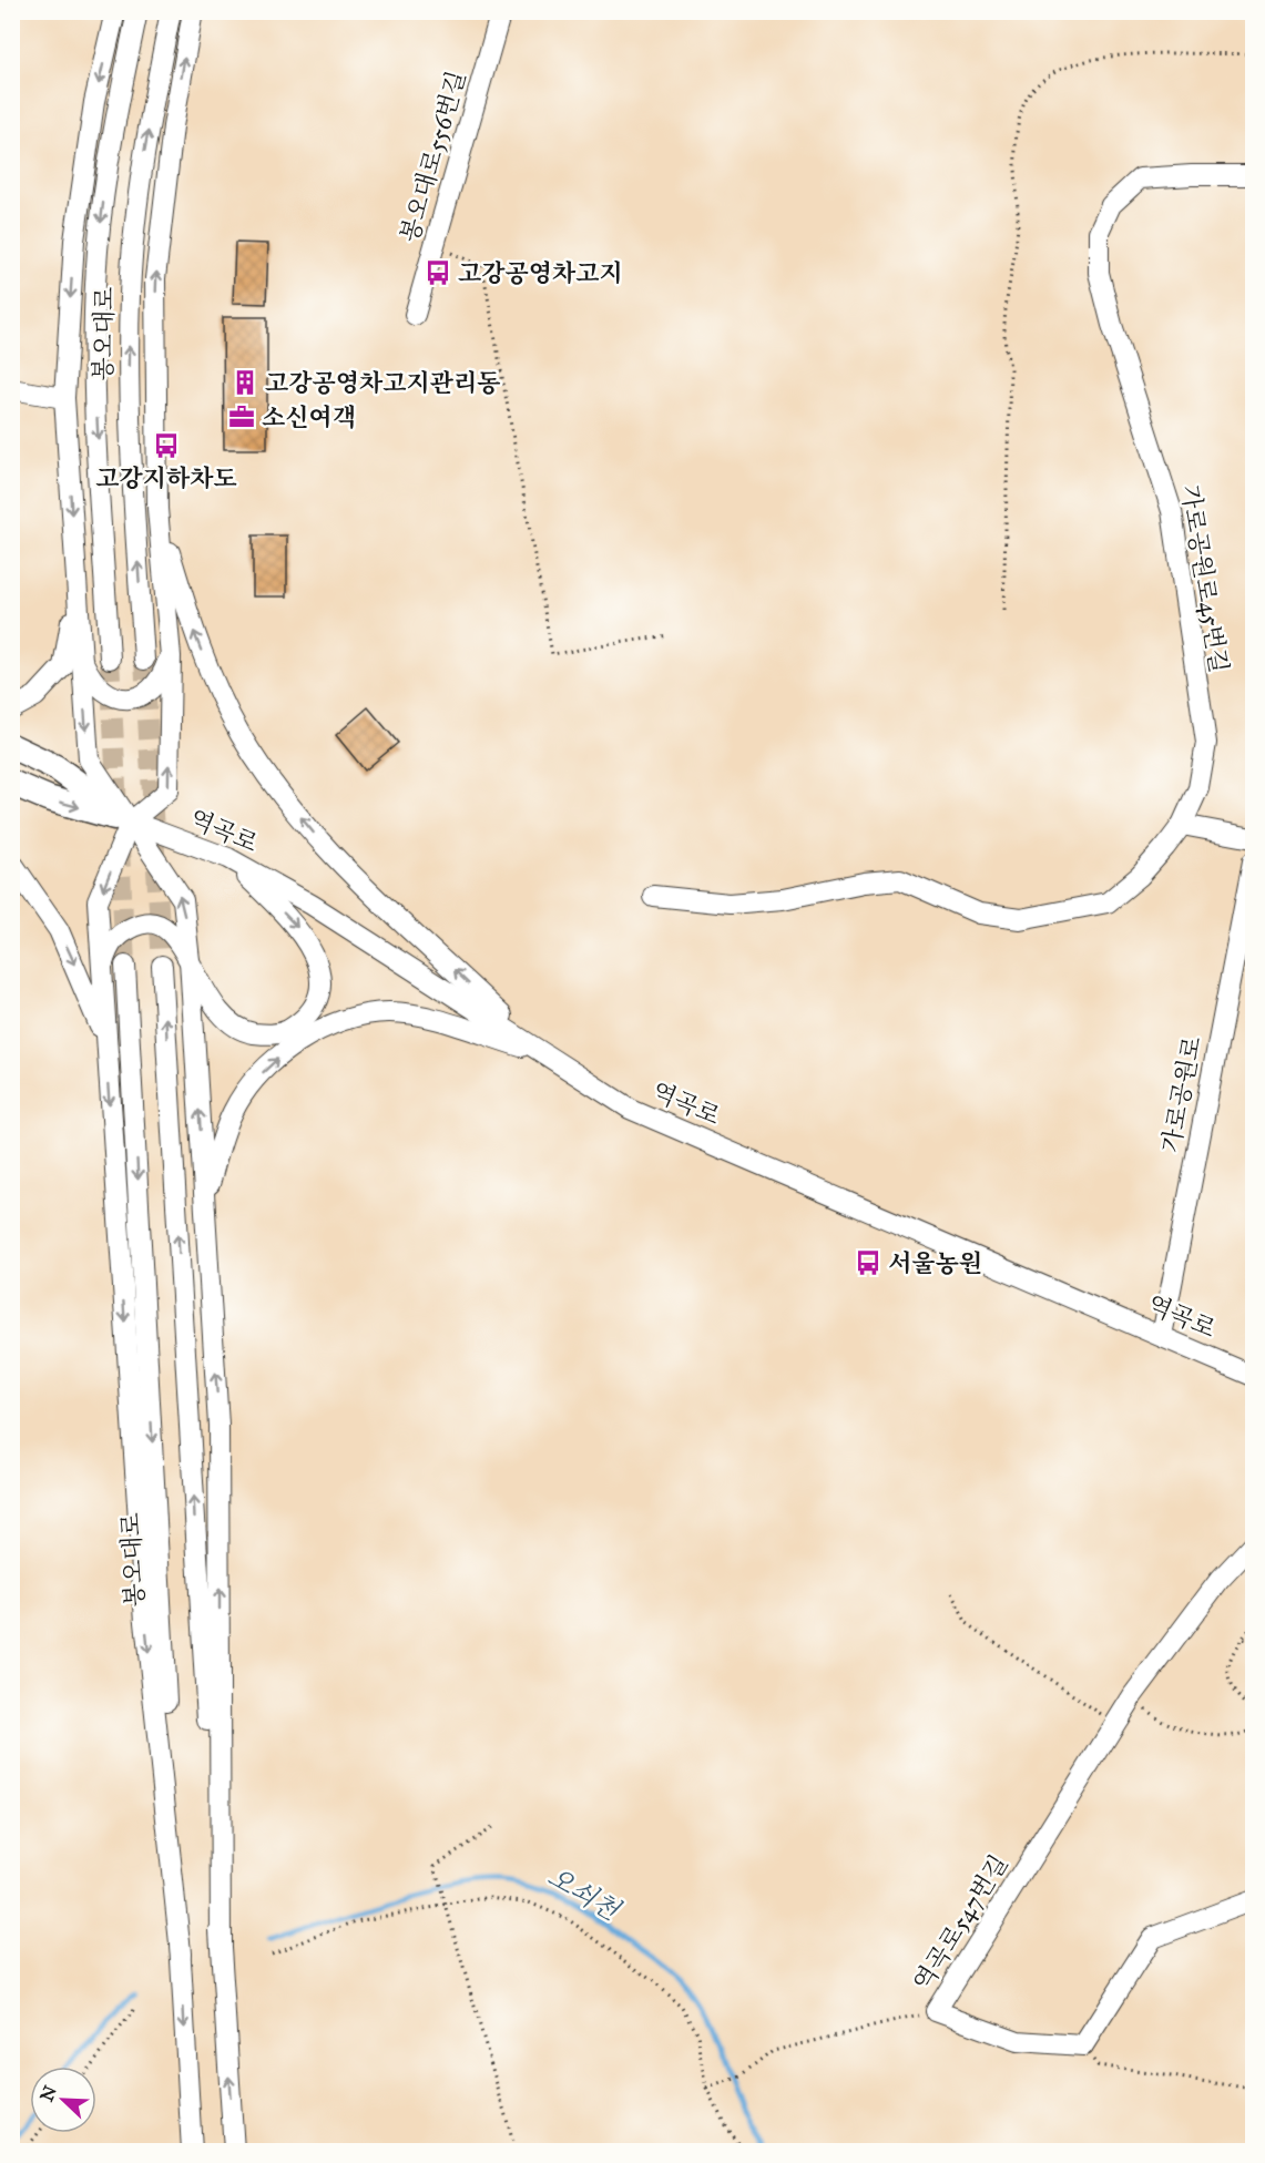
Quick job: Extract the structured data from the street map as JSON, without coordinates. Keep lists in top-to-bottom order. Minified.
{"streets":{"street":["봉오대로556번길","봉오대로","가로공원로45번길","역곡로","가로공원로","역곡로547번길"]},"crossings":[["역곡로","가로공원로"]],"water":["오쇠천"],"places":{"bus stop":["고강공영차고지","고강지하차도","서울농원"],"building":["고강공영차고지관리동"],"office":["소신여객"]},"north":"top left"}
